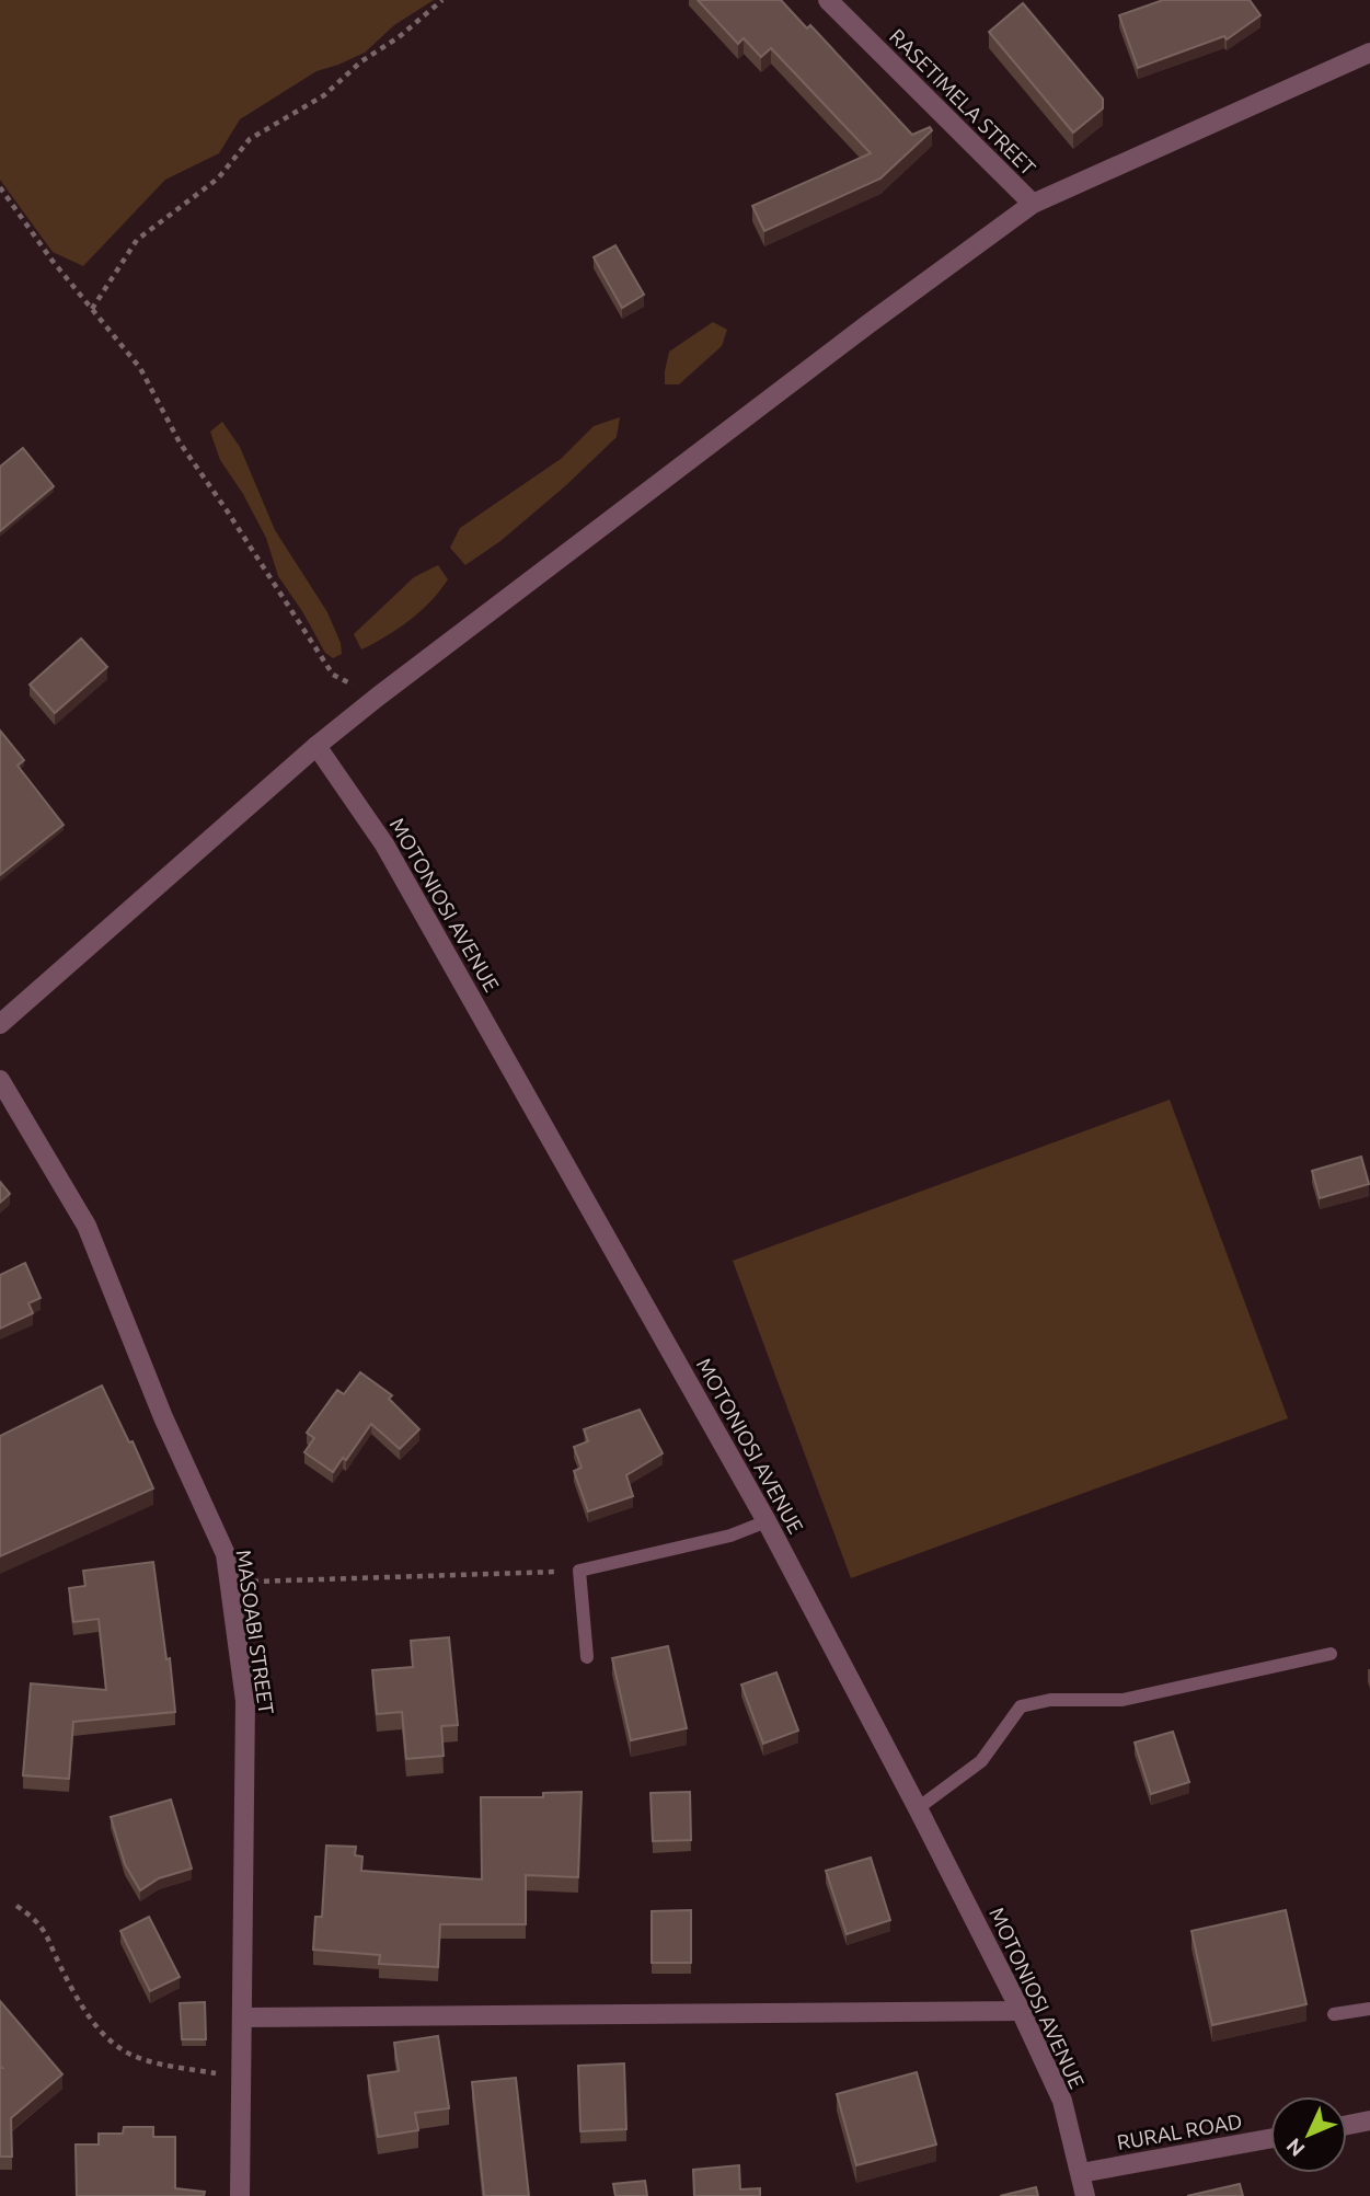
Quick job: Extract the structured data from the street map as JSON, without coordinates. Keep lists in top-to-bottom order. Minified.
{"streets":{"street":["RASETIMELA STREET","MOTONIOSI AVENUE","MASOABI STREET","RURAL ROAD"]},"crossings":[["MOTONIOSI AVENUE","RURAL ROAD"]],"north":"bottom left"}
